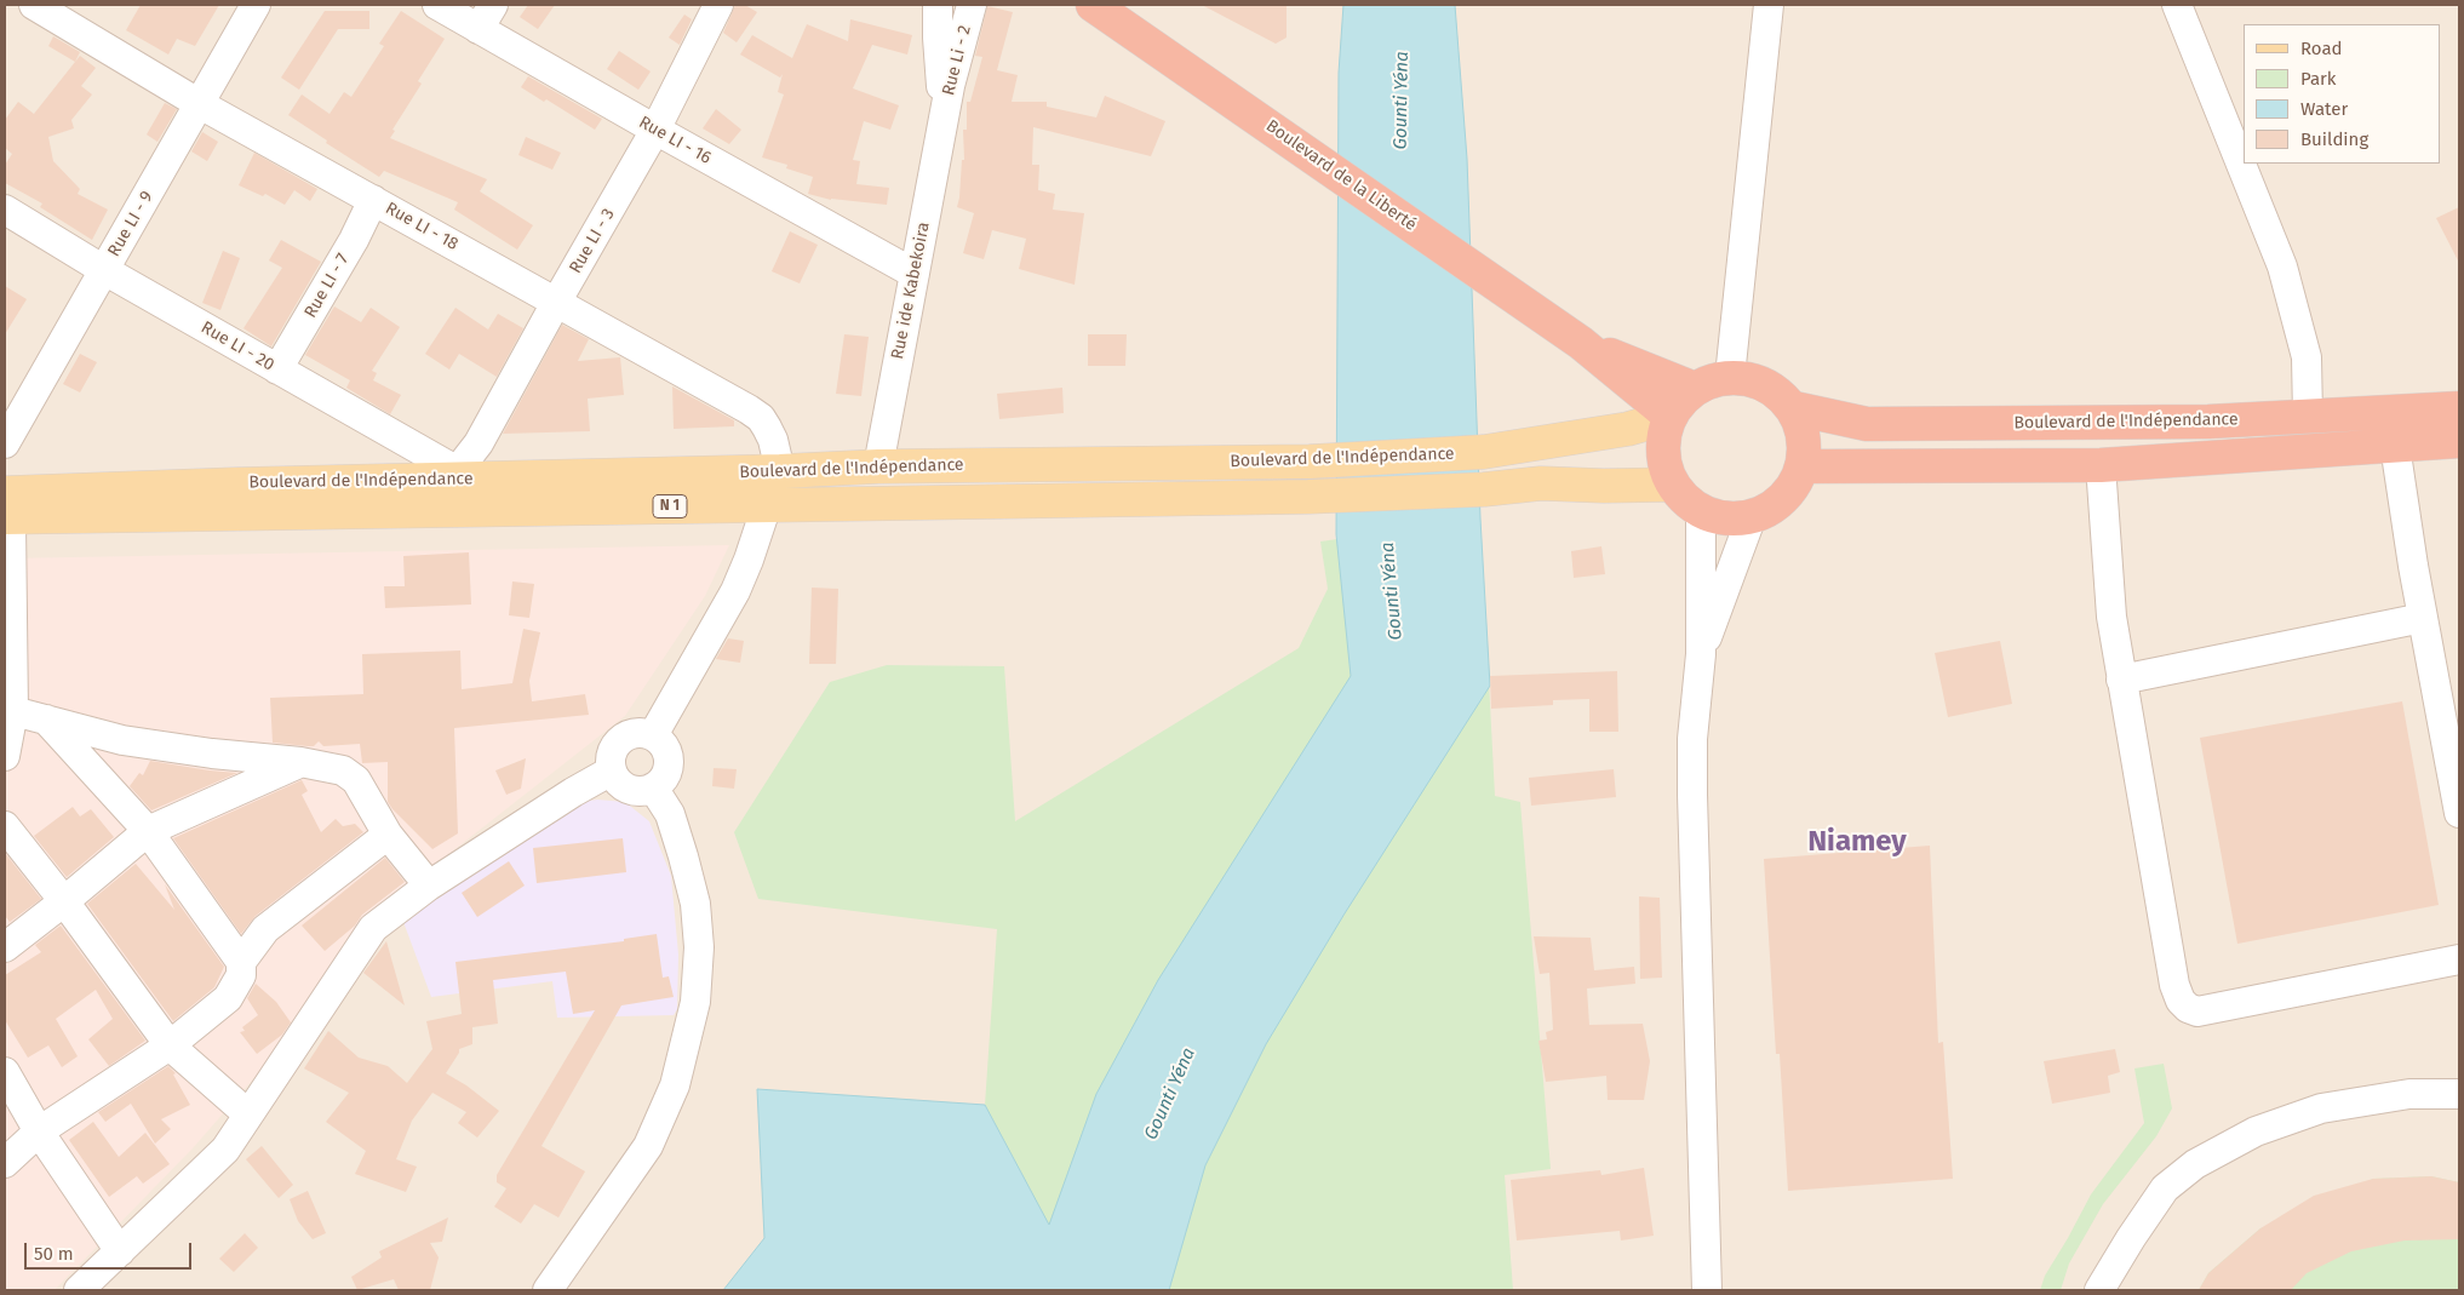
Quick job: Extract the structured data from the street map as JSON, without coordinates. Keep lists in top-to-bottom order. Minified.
{"streets":{"highway":["Boulevard de la Liberté","Boulevard de l'Indépendance"],"main road":["N 1"],"street":["Rue Li - 2","Rue LI - 16","Rue LI - 9","Rue LI - 18","Rue LI - 3","Rue LI - 7","Rue ide Kabekoira","Rue LI - 20"]},"crossings":[["Rue Li - 2","Rue ide Kabekoira"],["Rue LI - 16","Rue LI - 3"],["Rue LI - 16","Rue ide Kabekoira"],["Boulevard de la Liberté","Boulevard de l'Indépendance"],["Rue LI - 9","Rue LI - 18"],["Rue LI - 9","Rue LI - 20"],["Rue LI - 18","Rue LI - 3"],["Rue LI - 18","Rue LI - 7"],["Rue LI - 18","Boulevard de l'Indépendance"],["Rue LI - 3","Rue LI - 20"],["Rue LI - 3","Boulevard de l'Indépendance"],["Rue LI - 7","Rue LI - 20"],["Rue ide Kabekoira","Boulevard de l'Indépendance"],["Rue LI - 20","Boulevard de l'Indépendance"]],"districts":["Niamey"],"water":["Gounti Yéna"],"legend":["Road","Park","Water","Building"],"scale_bar":"50 m"}
